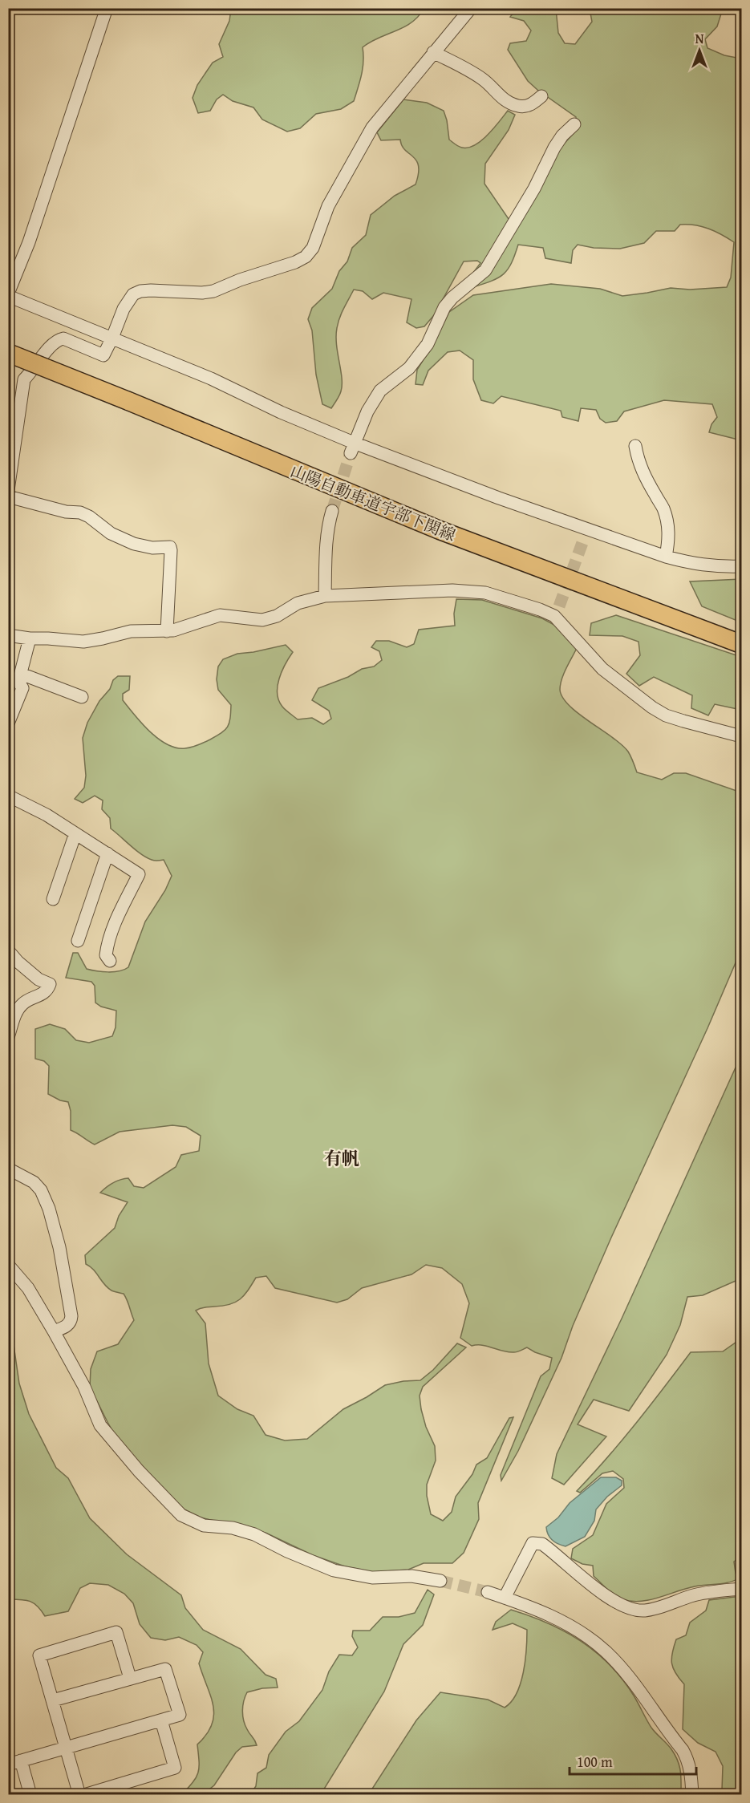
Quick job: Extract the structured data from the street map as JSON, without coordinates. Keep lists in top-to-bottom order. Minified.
{"streets":{"highway":["山陽自動車道宇部下関線"]},"districts":["有帆"],"scale_bar":"100 m","north":"top"}
